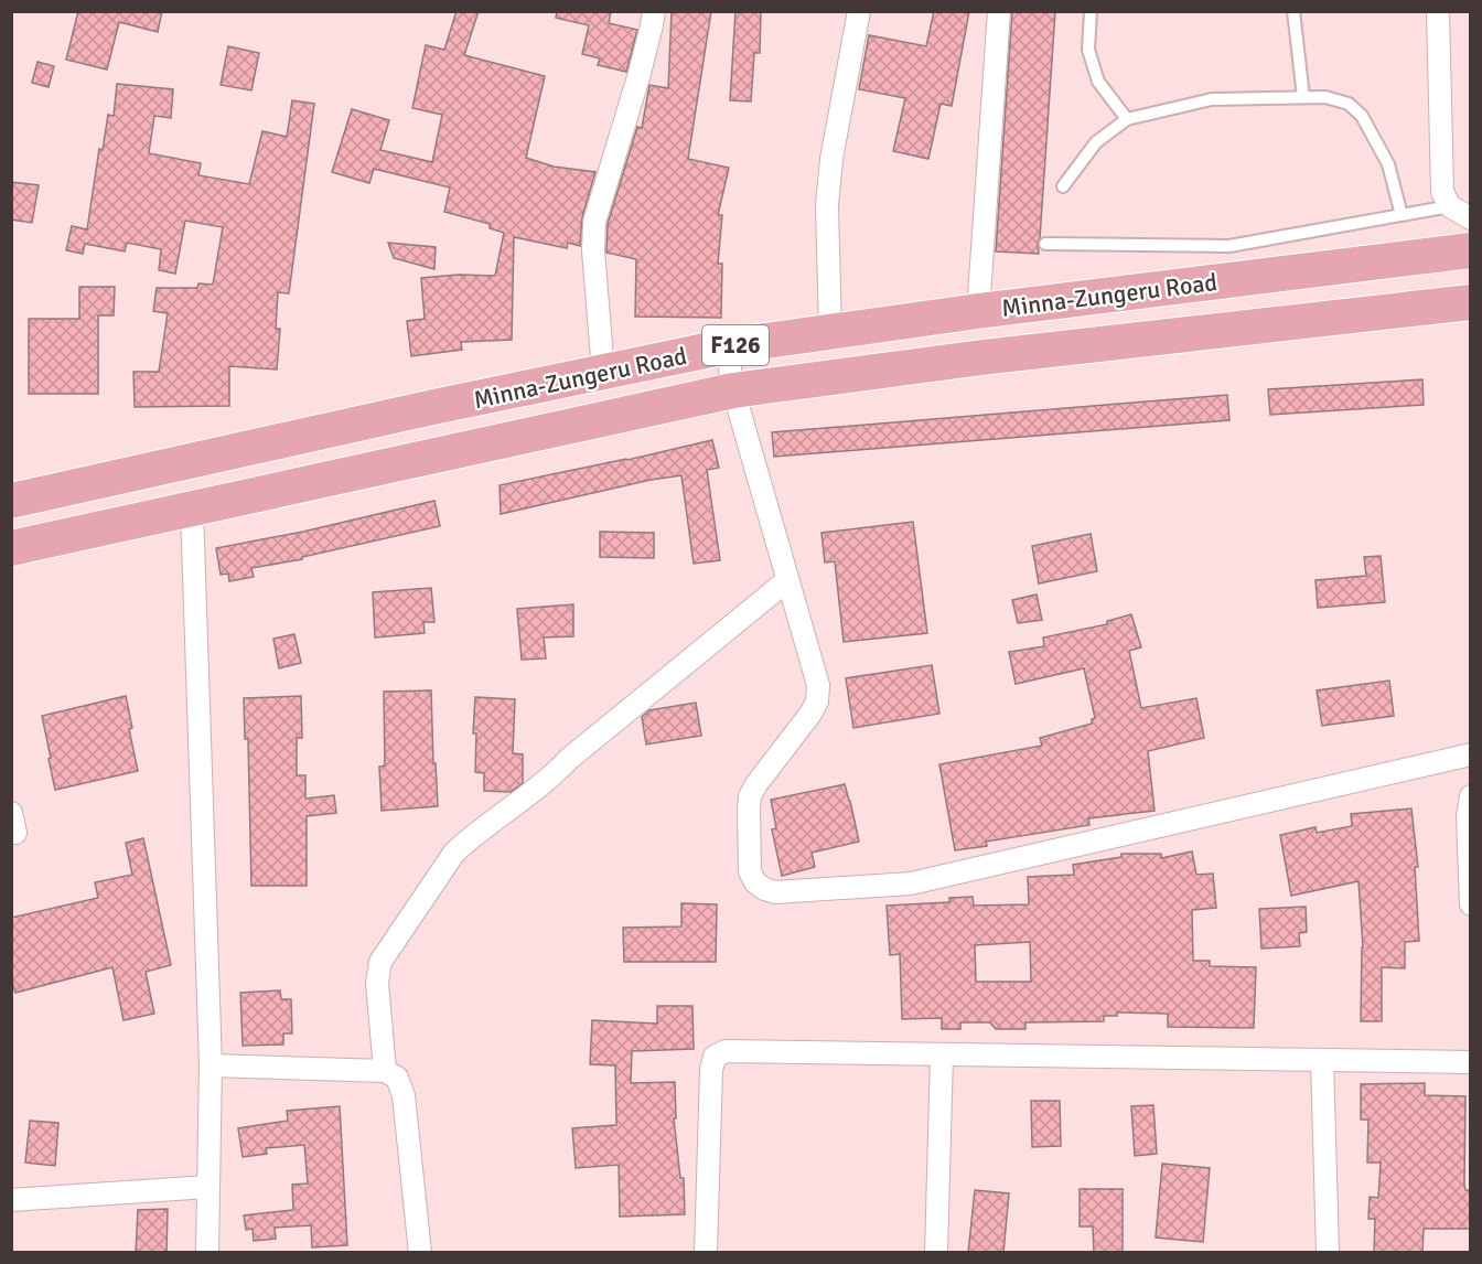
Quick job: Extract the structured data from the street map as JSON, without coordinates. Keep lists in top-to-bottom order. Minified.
{"streets":{"main road":["Minna-Zungeru Road","F126"]}}
